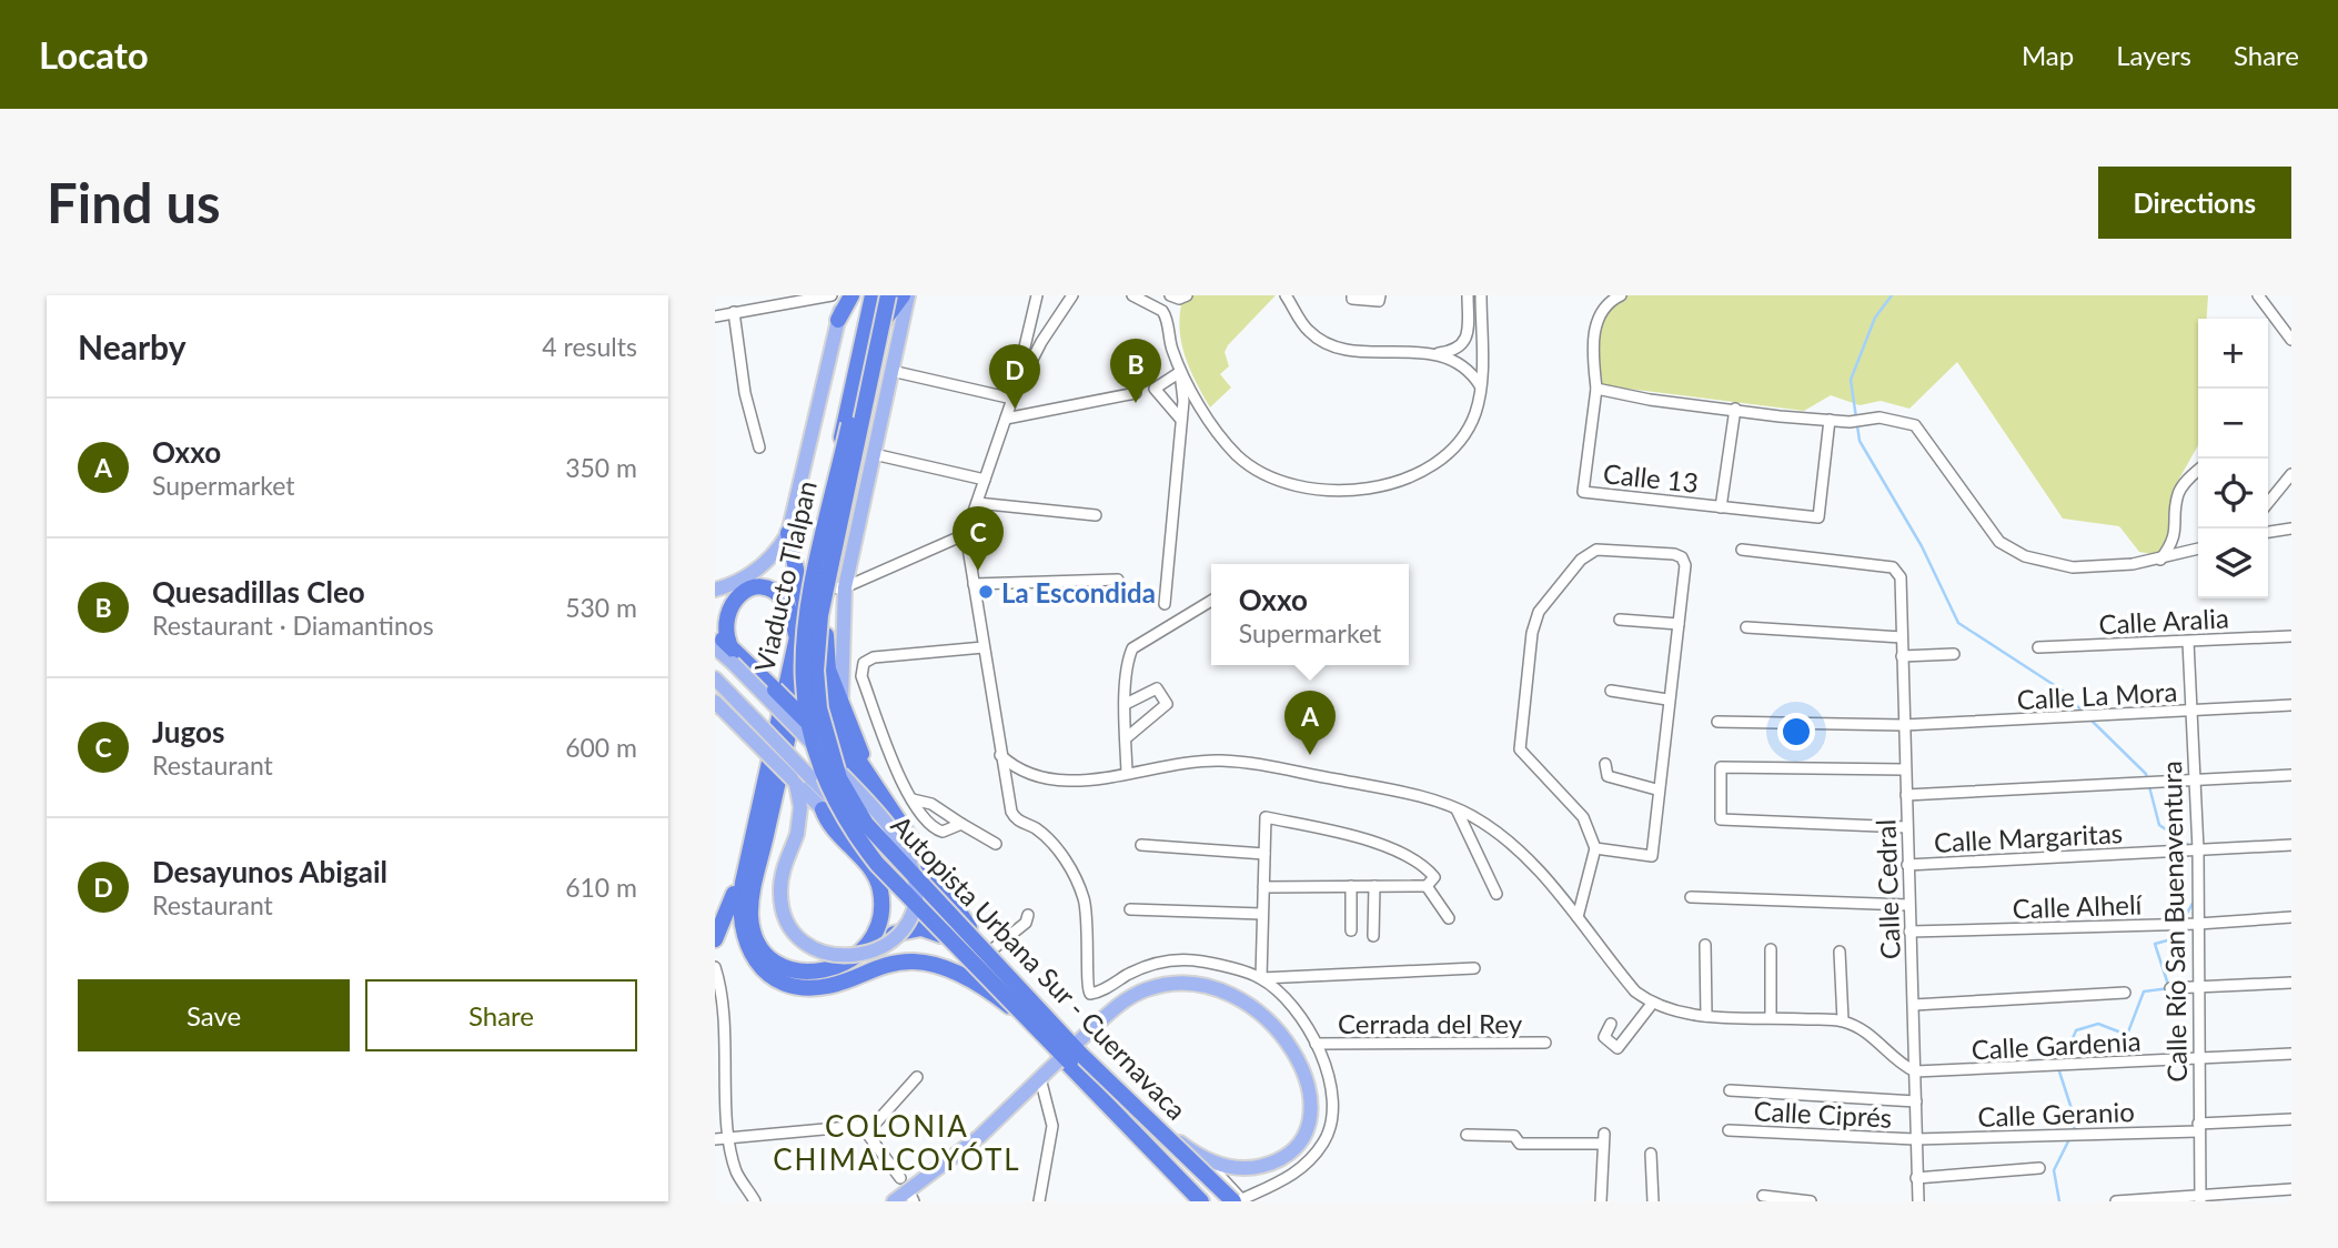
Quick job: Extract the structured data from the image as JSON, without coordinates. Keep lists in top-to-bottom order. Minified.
{"streets":{"highway":["Viaducto Tlalpan","Autopista Urbana Sur - Cuernavaca"],"street":["Calle 13","Calle Aralia","Calle La Mora","Calle Margaritas","Calle Cedral","Calle Alhelí","Calle Río San Buenaventura","Cerrada del Rey","Calle Gardenia","Calle Ciprés","Calle Geranio"]},"crossings":[["Viaducto Tlalpan","Autopista Urbana Sur - Cuernavaca"],["Calle Aralia","Calle Río San Buenaventura"],["Calle La Mora","Calle Cedral"],["Calle La Mora","Calle Río San Buenaventura"],["Calle Margaritas","Calle Cedral"],["Calle Margaritas","Calle Río San Buenaventura"],["Calle Cedral","Calle Alhelí"],["Calle Cedral","Calle Gardenia"],["Calle Cedral","Calle Ciprés"],["Calle Cedral","Calle Geranio"],["Calle Alhelí","Calle Río San Buenaventura"],["Calle Río San Buenaventura","Calle Gardenia"],["Calle Río San Buenaventura","Calle Geranio"],["Calle Ciprés","Calle Geranio"]],"districts":["COLONIA CHIMALCOYÓTL"],"places":["La Escondida"],"page":{"header":"Locato","nav":["Map","Layers","Share"],"buttons":["Directions",["Save","Share"]],"title":"Find us","heading":["Nearby","4 results"],"map_buttons":["+","−"],"pins":["B","D","C","A"],"list":[{"mark":"A","name":"Oxxo","note":"Supermarket","value":"350 m"},{"mark":"B","name":"Quesadillas Cleo","note":"Restaurant · Diamantinos","value":"530 m"},{"mark":"C","name":"Jugos","note":"Restaurant","value":"600 m"},{"mark":"D","name":"Desayunos Abigail","note":"Restaurant","value":"610 m"}],"popup":["Oxxo","Supermarket"]}}
